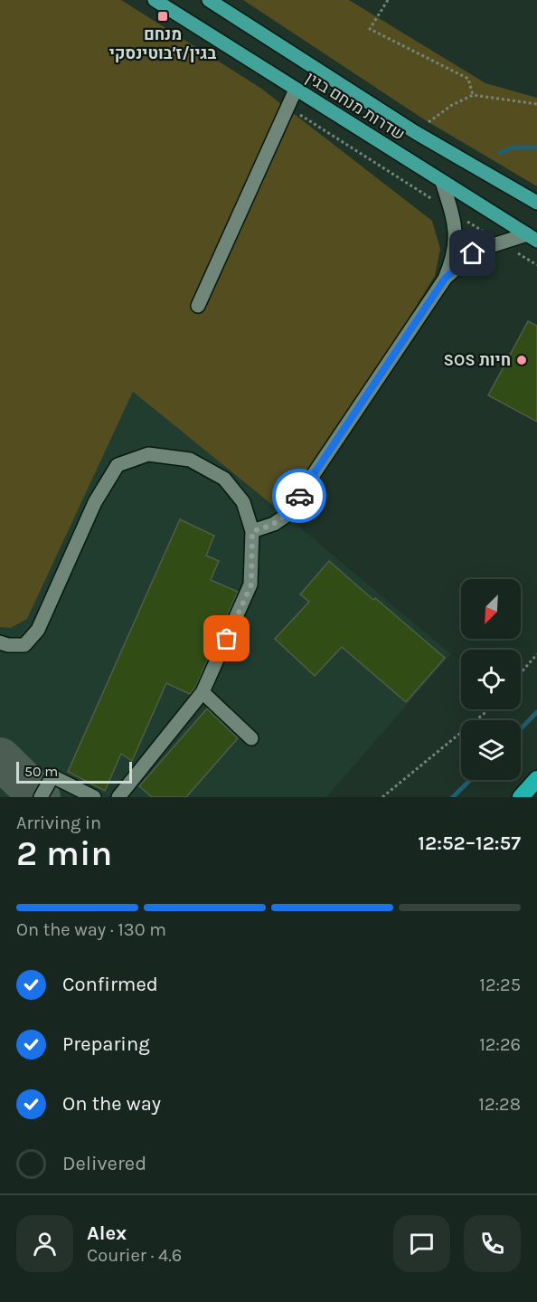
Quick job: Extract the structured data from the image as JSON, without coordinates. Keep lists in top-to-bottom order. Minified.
{"streets":{"main road":["שדרות מנחם בגין"]},"places":{"transit":["מנחם בגין/ז׳בוטינסקי"],"other":["SOS חיות"]},"scale_bar":"50 m","north":"bottom left","page":{"scale":"50 m","heading":["2 min","Arriving in","12:52–12:57"],"panel":["Alex","Courier · 4.6"],"bar":"On the way · 130 m","list":[["Confirmed","12:25"],["Preparing","12:26"],["On the way","12:28"],"Delivered"]}}
